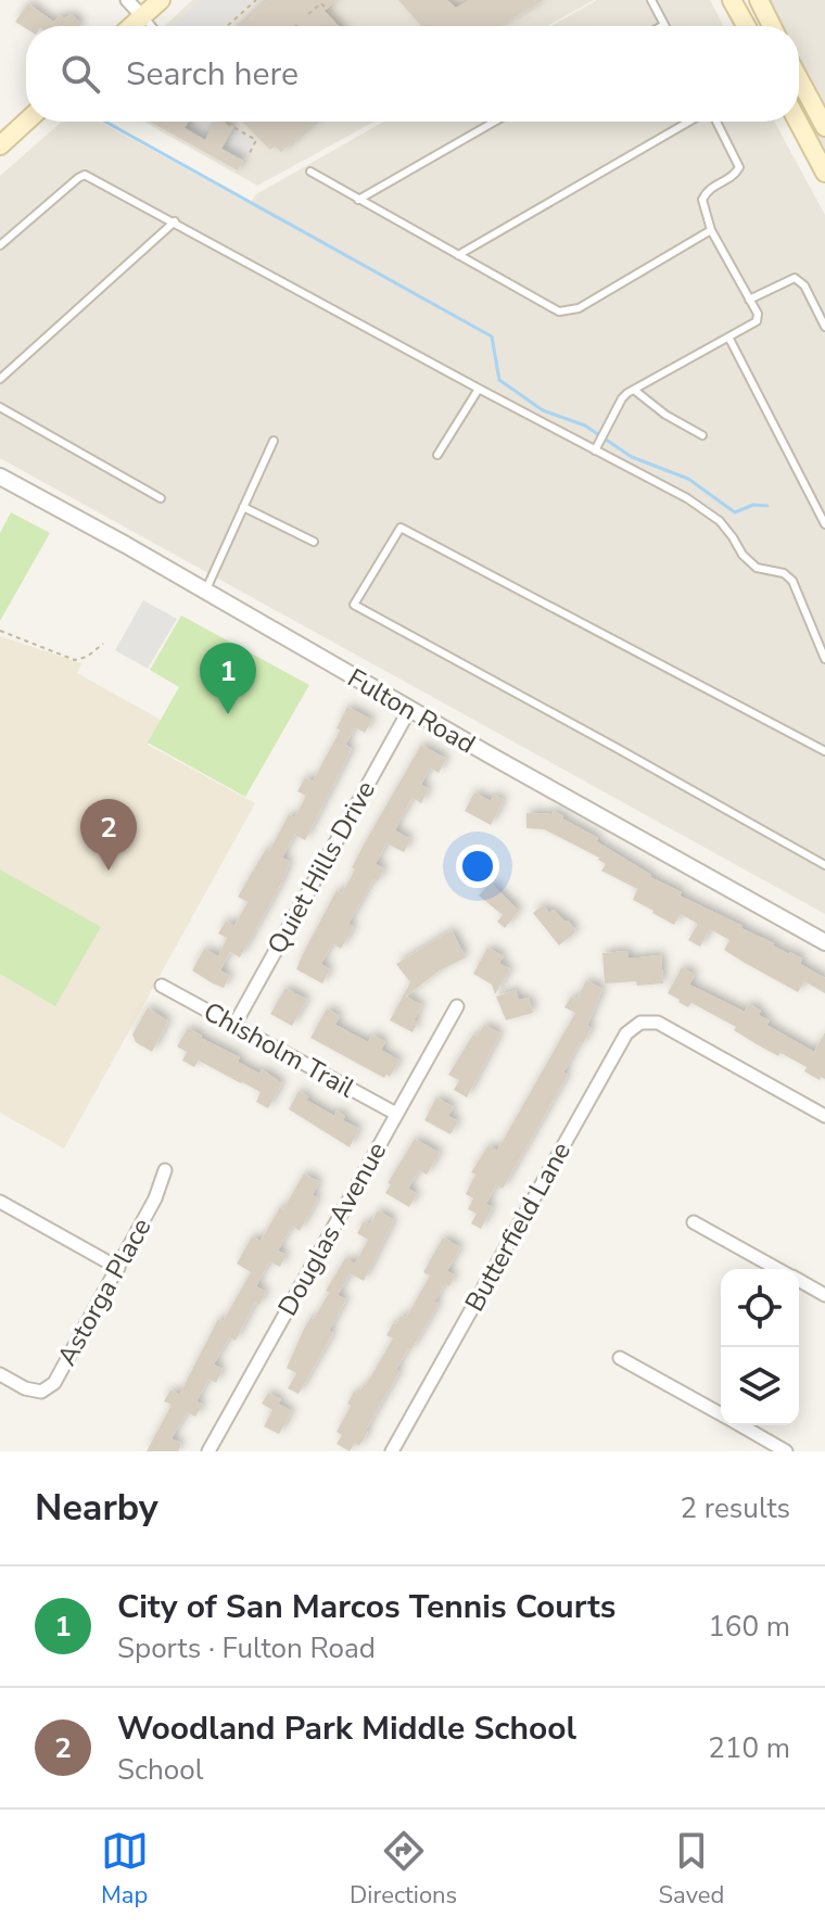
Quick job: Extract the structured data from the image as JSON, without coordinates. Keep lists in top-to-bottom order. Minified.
{"streets":{"street":["Fulton Road","Quiet Hills Drive","Chisholm Trail","Butterfield Lane","Douglas Avenue","Astorga Place"]},"crossings":[["Fulton Road","Quiet Hills Drive"],["Quiet Hills Drive","Chisholm Trail"],["Chisholm Trail","Douglas Avenue"]],"page":{"search":"Search here","pins":["1","2"],"heading":["Nearby","2 results"],"list":[{"mark":"1","name":"City of San Marcos Tennis Courts","note":"Sports · Fulton Road","value":"160 m"},{"mark":"2","name":"Woodland Park Middle School","note":"School","value":"210 m"}],"nav":["Map","Directions","Saved"]}}
